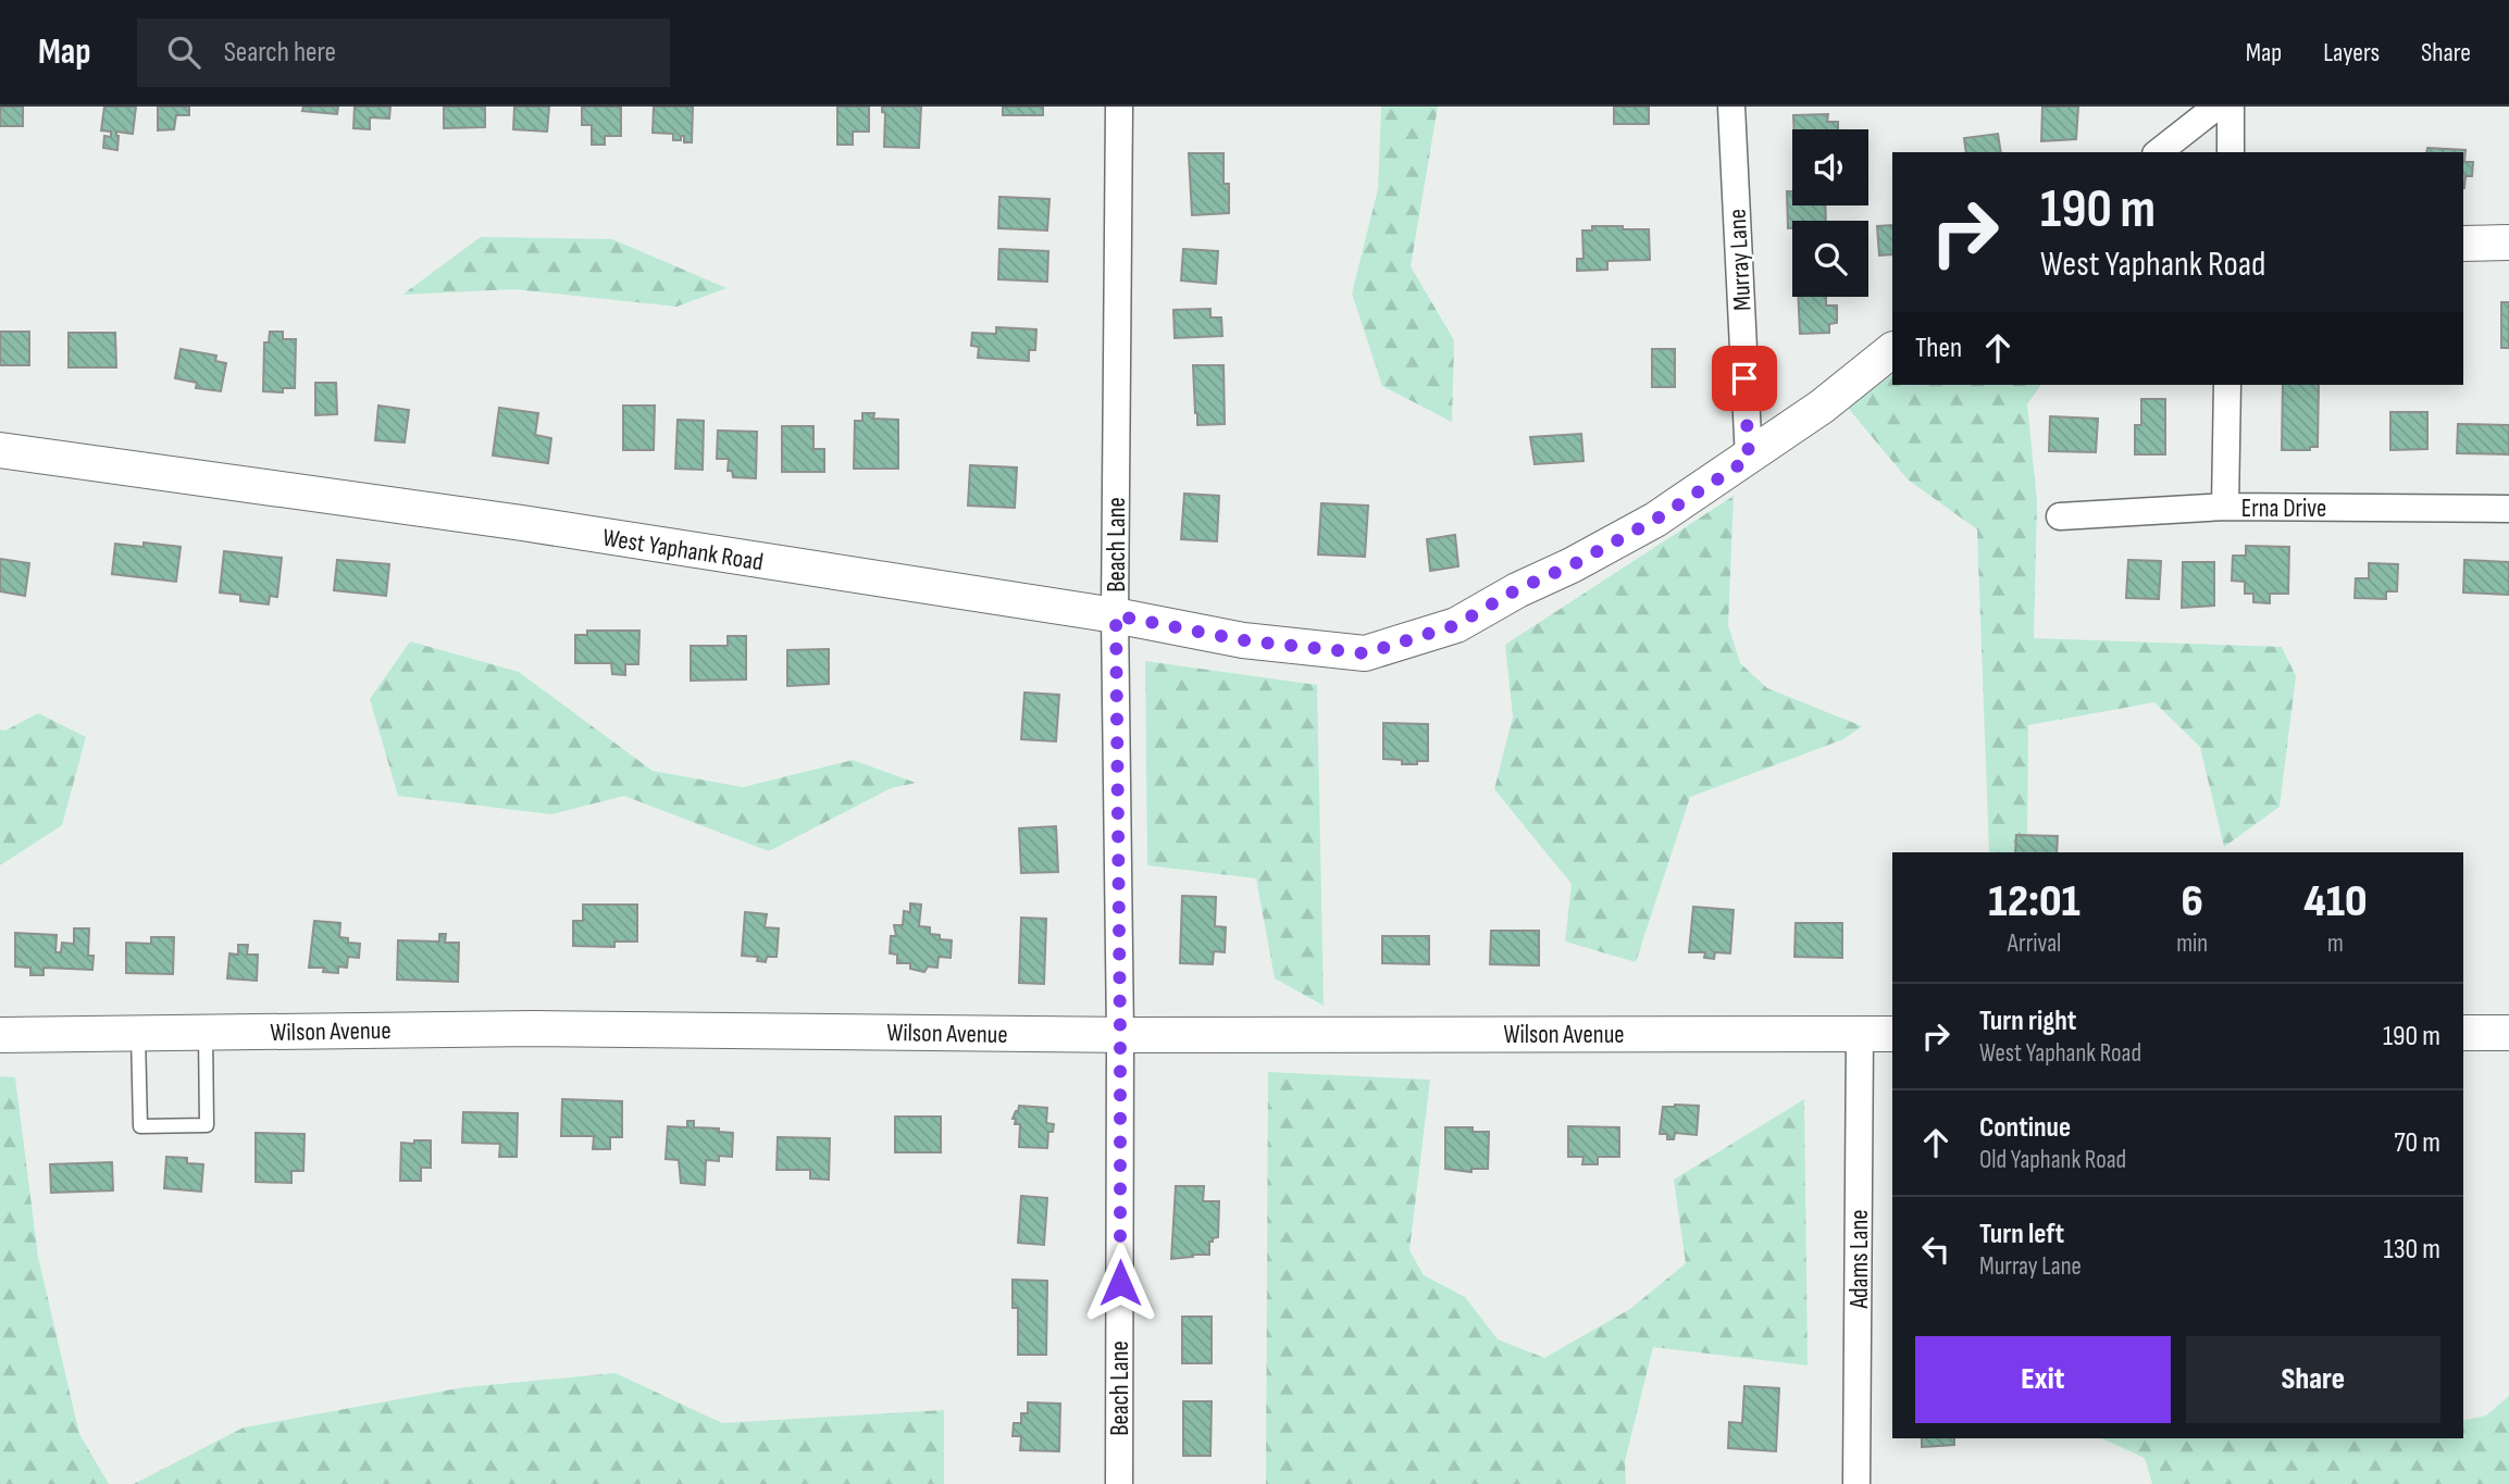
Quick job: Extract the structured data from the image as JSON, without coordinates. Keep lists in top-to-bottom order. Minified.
{"streets":{"street":["Murray Lane","Erna Drive","Beach Lane","West Yaphank Road","Wilson Avenue","Adams Lane"]},"crossings":[["Murray Lane","West Yaphank Road"],["Beach Lane","West Yaphank Road"],["Beach Lane","Wilson Avenue"],["Wilson Avenue","Adams Lane"]],"page":{"header":"Map","search":"Search here","nav":["Map","Layers","Share"],"turn":["190 m","West Yaphank Road"],"then":"Then","eta":["12:01","Arrival","6","min","410","m"],"list":[{"name":"Turn right","note":"West Yaphank Road","value":"190 m"},{"name":"Continue","note":"Old Yaphank Road","value":"70 m"},{"name":"Turn left","note":"Murray Lane","value":"130 m"}],"buttons":["Exit","Share"]}}
